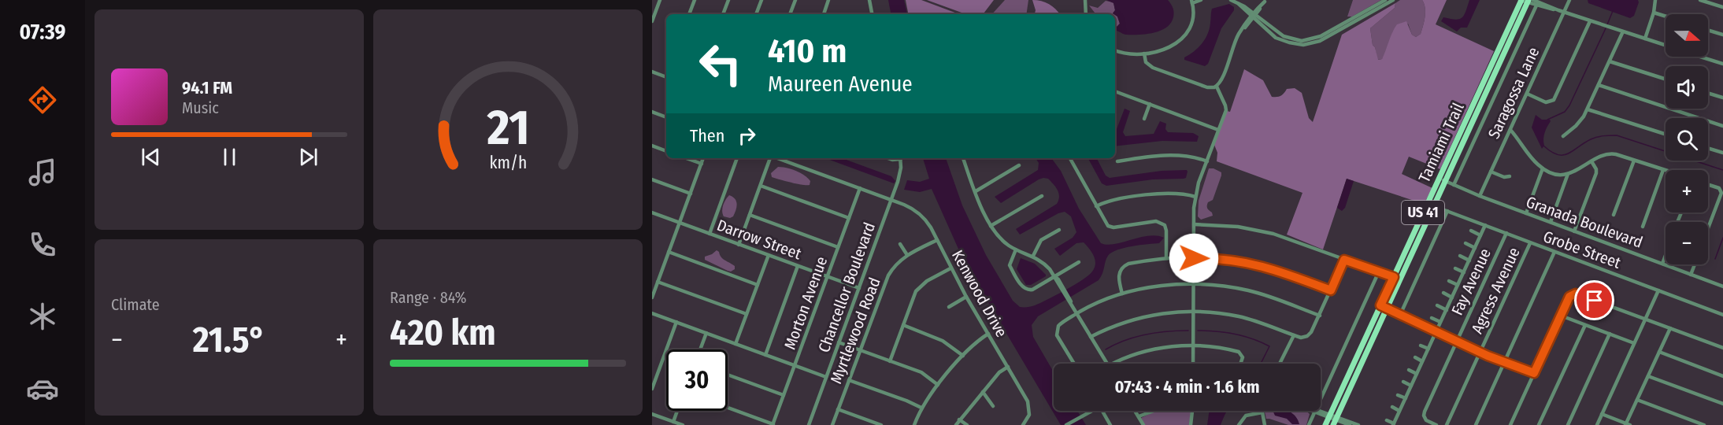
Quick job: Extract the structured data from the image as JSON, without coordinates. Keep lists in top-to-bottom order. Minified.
{"streets":{"main road":["Tamiami Trail","US 41"],"street":["Saragossa Lane","Granada Boulevard","Darrow Street","Grobe Street","Fay Avenue","Chancellor Boulevard","Agress Avenue","Kenwood Drive","Morton Avenue","Myrtlewood Road"]},"crossings":[["Saragossa Lane","Granada Boulevard"],["Tamiami Trail","Granada Boulevard"],["Tamiami Trail","Grobe Street"],["Darrow Street","Chancellor Boulevard"],["Darrow Street","Morton Avenue"],["Grobe Street","Fay Avenue"],["Grobe Street","Agress Avenue"],["Chancellor Boulevard","Kenwood Drive"],["Kenwood Drive","Morton Avenue"],["Kenwood Drive","Myrtlewood Road"]],"north":"right","page":{"tabs":"07:39","map_buttons":["+","−"],"turn":["410 m","Maureen Avenue"],"song":["94.1 FM","Music"],"then":"Then","tile":["Climate",["Range · 84%","420 km"]],"heat":["−","21.5°","+"],"limit":"30","trip":"07:43 · 4 min · 1.6 km","gauge":["21","km/h"]}}
